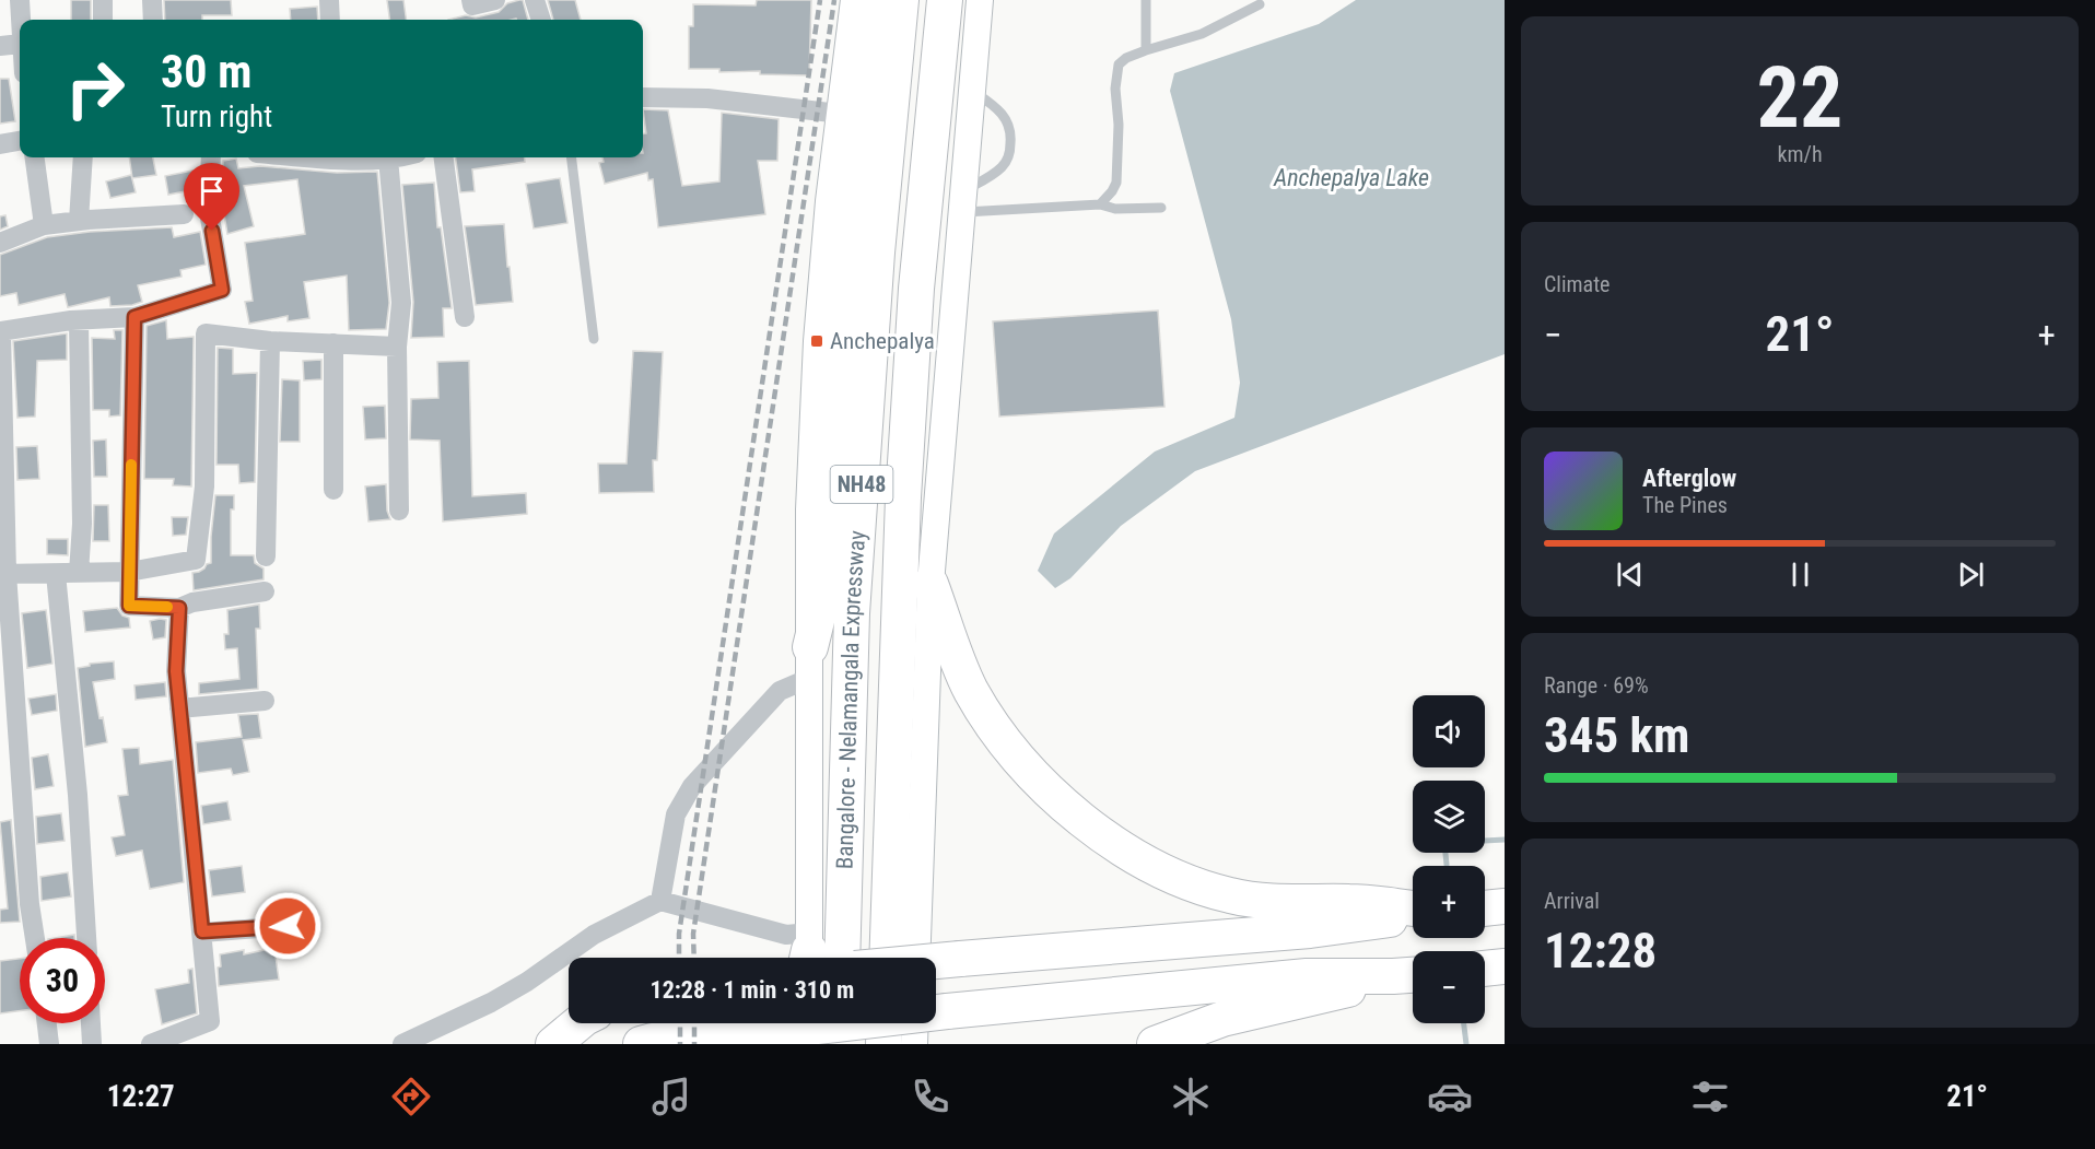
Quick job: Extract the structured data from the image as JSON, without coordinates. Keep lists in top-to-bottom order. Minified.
{"streets":{"highway":["NH48","Bangalore - Nelamangala Expressway"]},"water":["Anchepalya Lake"],"places":{"transit":["Anchepalya"]},"page":{"tile":[["22","km/h"],"Climate",["Range · 69%","345 km"],["Arrival","12:28"]],"turn":["30 m","Turn right"],"heat":["−","21°","+"],"song":["Afterglow","The Pines"],"map_buttons":["+","−"],"limit":"30","trip":"12:28 · 1 min · 310 m","tabs":["12:27","21°"]}}
